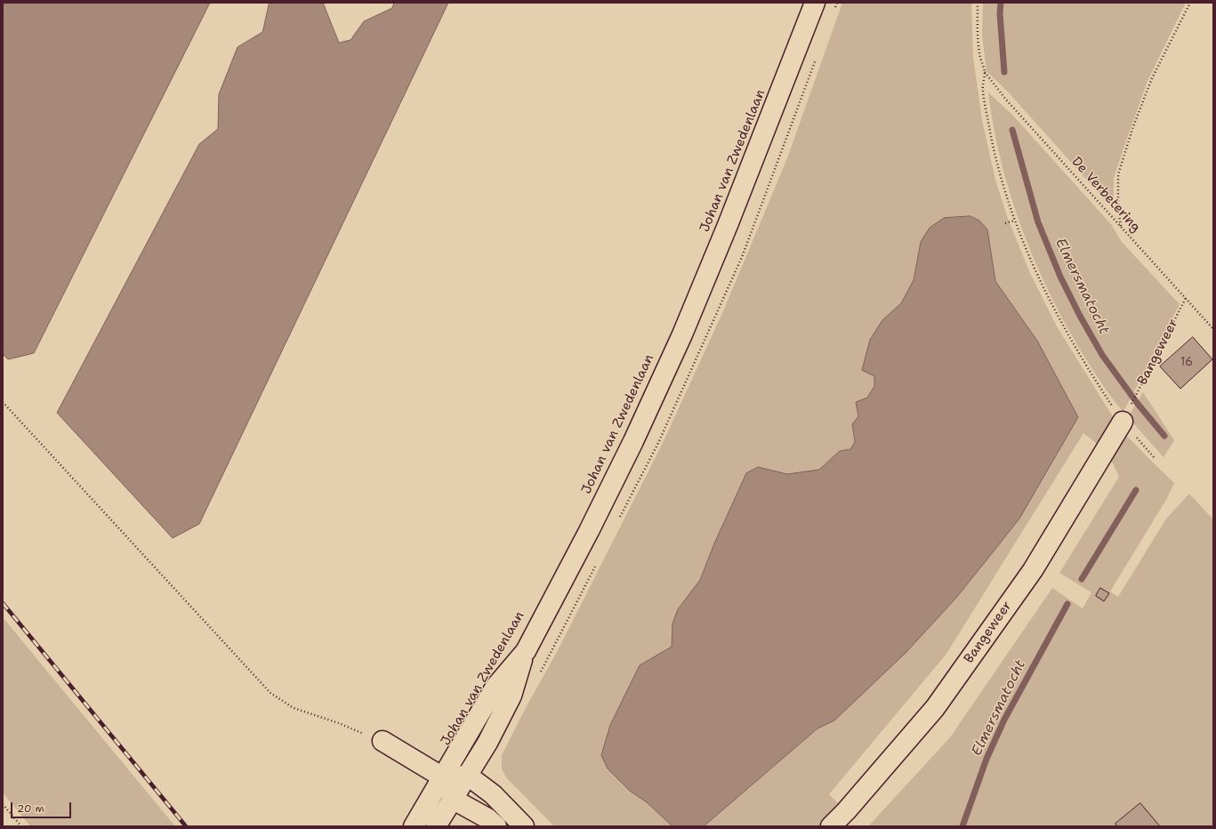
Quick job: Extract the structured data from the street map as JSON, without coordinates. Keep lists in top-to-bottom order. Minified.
{"streets":{"main road":["Johan van Zwedenlaan","Bangeweer"],"path":["De Verbetering"]},"crossings":[["De Verbetering","Bangeweer"]],"water":["Elmersmatocht"],"house_numbers":["16"],"scale_bar":"20 m"}
